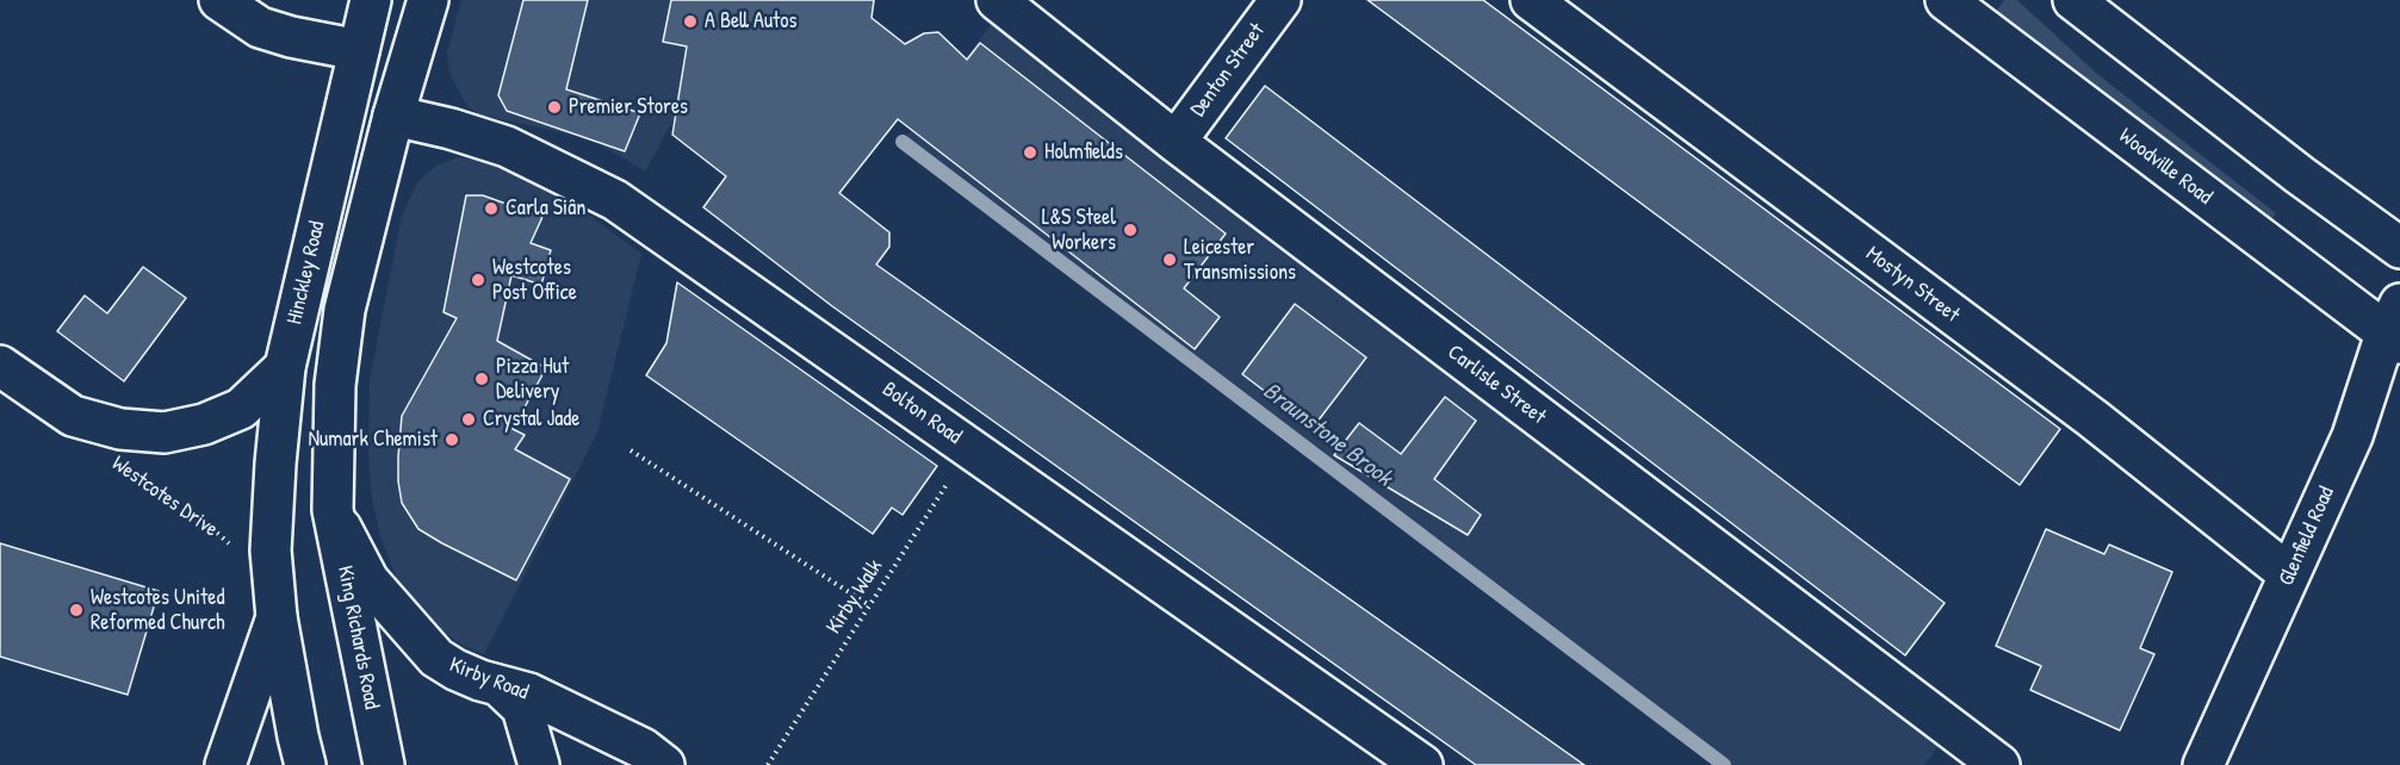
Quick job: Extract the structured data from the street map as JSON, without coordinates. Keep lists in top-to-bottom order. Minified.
{"streets":{"street":["Denton Street","Woodville Road","Hinckley Road","Mostyn Street","Carlisle Street","Bolton Road","Westcotes Drive","Glenfield Road","King Richards Road","Kirby Road"],"path":["Kirby Walk"]},"crossings":[["Denton Street","Carlisle Street"],["Woodville Road","Glenfield Road"],["Hinckley Road","Westcotes Drive"],["Mostyn Street","Glenfield Road"],["Bolton Road","Kirby Walk"],["King Richards Road","Kirby Road"]],"water":["Braunstone Brook"],"places":["A Bell Autos","Premier Stores","Holmfields","Carla Siân","L&S Steel Workers","Leicester Transmissions","Westcotes Post Office","Pizza Hut Delivery","Crystal Jade","Numark Chemist","Westcotes United Reformed Church"]}
